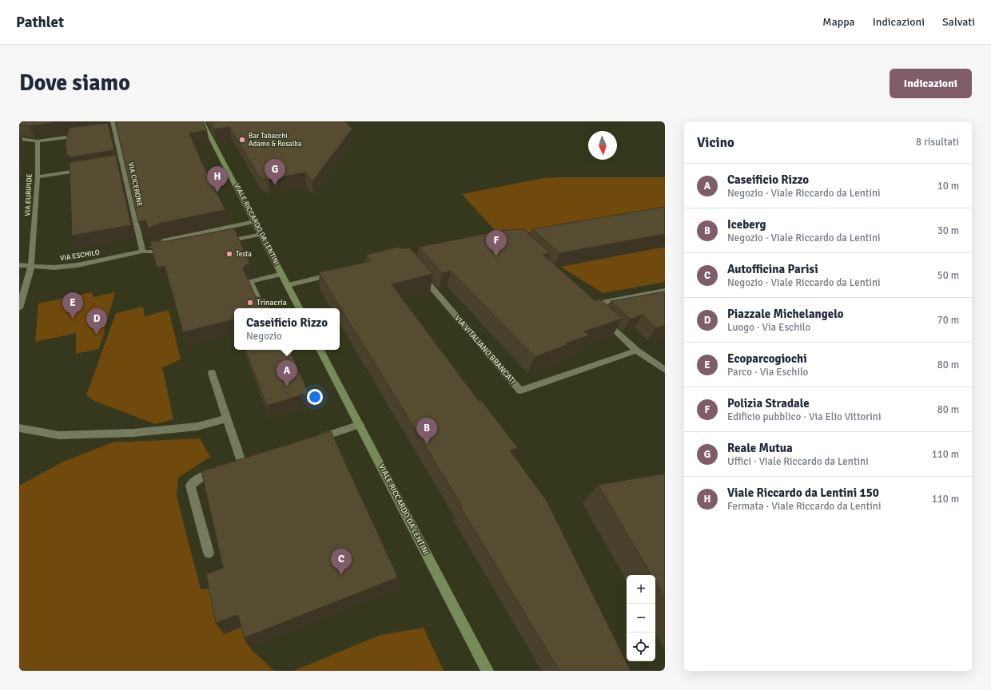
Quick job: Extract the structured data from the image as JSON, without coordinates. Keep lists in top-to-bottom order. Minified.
{"streets":{"main road":["VIALE RICCARDO DA LENTINI"],"street":["VIA CICERONE","VIA EURIPIDE","VIA ESCHILO","VIA VITALIANO BRANCATI"]},"crossings":[["VIA CICERONE","VIA ESCHILO"],["VIA EURIPIDE","VIA ESCHILO"]],"places":["Bar Tabacchi Adamo & Rosalba","Testa","Trinacria"],"north":"bottom","page":{"header":"Pathlet","nav":["Mappa","Indicazioni","Salvati"],"buttons":"Indicazioni","title":"Dove siamo","heading":["Vicino","8 risultati"],"pins":["G","H","F","E","D","A","B","C"],"list":[{"mark":"A","name":"Caseificio Rizzo","note":"Negozio · Viale Riccardo da Lentini","value":"10 m"},{"mark":"B","name":"Iceberg","note":"Negozio · Viale Riccardo da Lentini","value":"30 m"},{"mark":"C","name":"Autofficina Parisi","note":"Negozio · Viale Riccardo da Lentini","value":"50 m"},{"mark":"D","name":"Piazzale Michelangelo","note":"Luogo · Via Eschilo","value":"70 m"},{"mark":"E","name":"Ecoparcogiochi","note":"Parco · Via Eschilo","value":"80 m"},{"mark":"F","name":"Polizia Stradale","note":"Edificio pubblico · Via Elio Vittorini","value":"80 m"},{"mark":"G","name":"Reale Mutua","note":"Uffici · Viale Riccardo da Lentini","value":"110 m"},{"mark":"H","name":"Viale Riccardo da Lentini 150","note":"Fermata · Viale Riccardo da Lentini","value":"110 m"}],"popup":["Caseificio Rizzo","Negozio"],"map_buttons":["+","−"]}}
